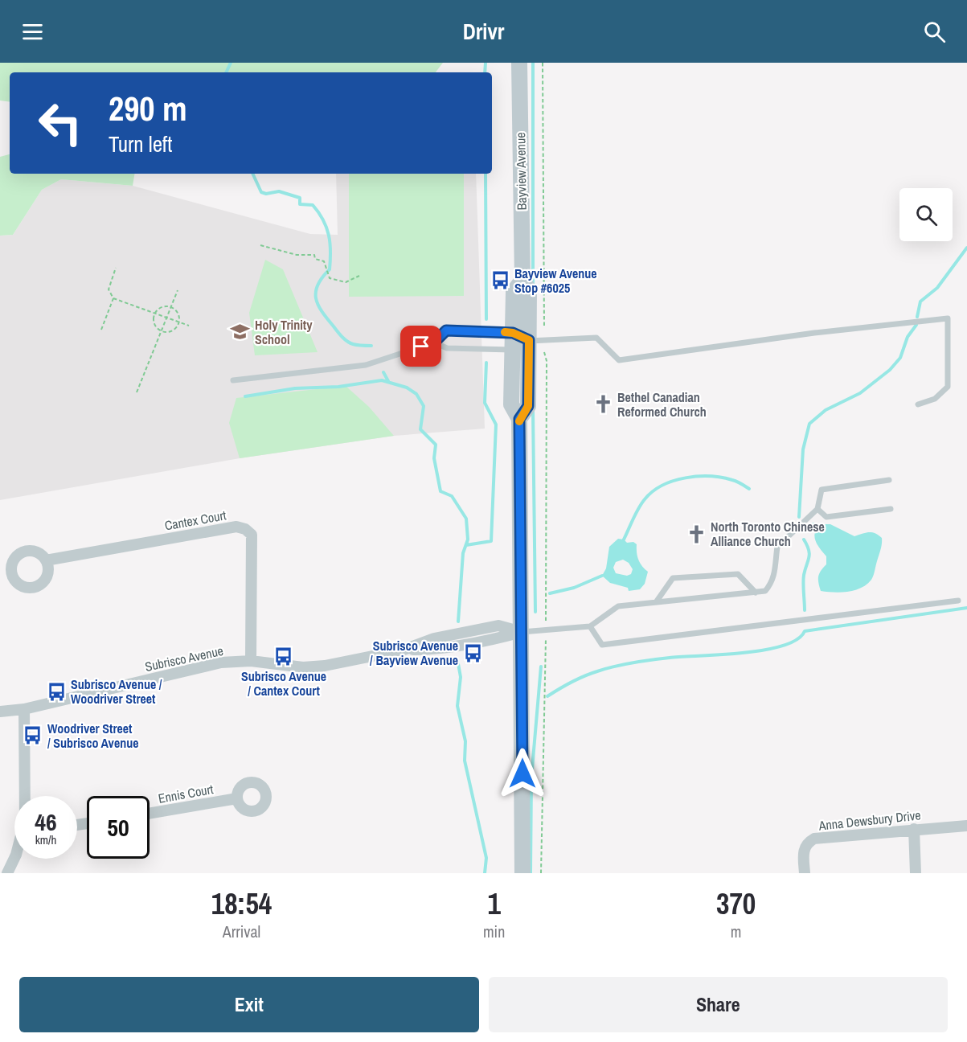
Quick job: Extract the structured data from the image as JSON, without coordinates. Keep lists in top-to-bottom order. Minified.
{"streets":{"main road":["Bayview Avenue"],"street":["Cantex Court","Subrisco Avenue","Ennis Court","Anna Dewsbury Drive"]},"crossings":[["Bayview Avenue","Subrisco Avenue"],["Cantex Court","Subrisco Avenue"]],"places":{"bus stop":["Bayview Avenue Stop #6025","Subrisco Avenue / Bayview Avenue","Subrisco Avenue / Cantex Court","Subrisco Avenue / Woodriver Street","Woodriver Street / Subrisco Avenue"],"school or university":["Holy Trinity School"],"church":["Bethel Canadian Reformed Church","North Toronto Chinese Alliance Church"]},"page":{"header":"Drivr","turn":["290 m","Turn left"],"speed":"46 km/h","limit":"50","eta":["18:54","Arrival","1","min","370","m"],"buttons":["Exit","Share"]}}
